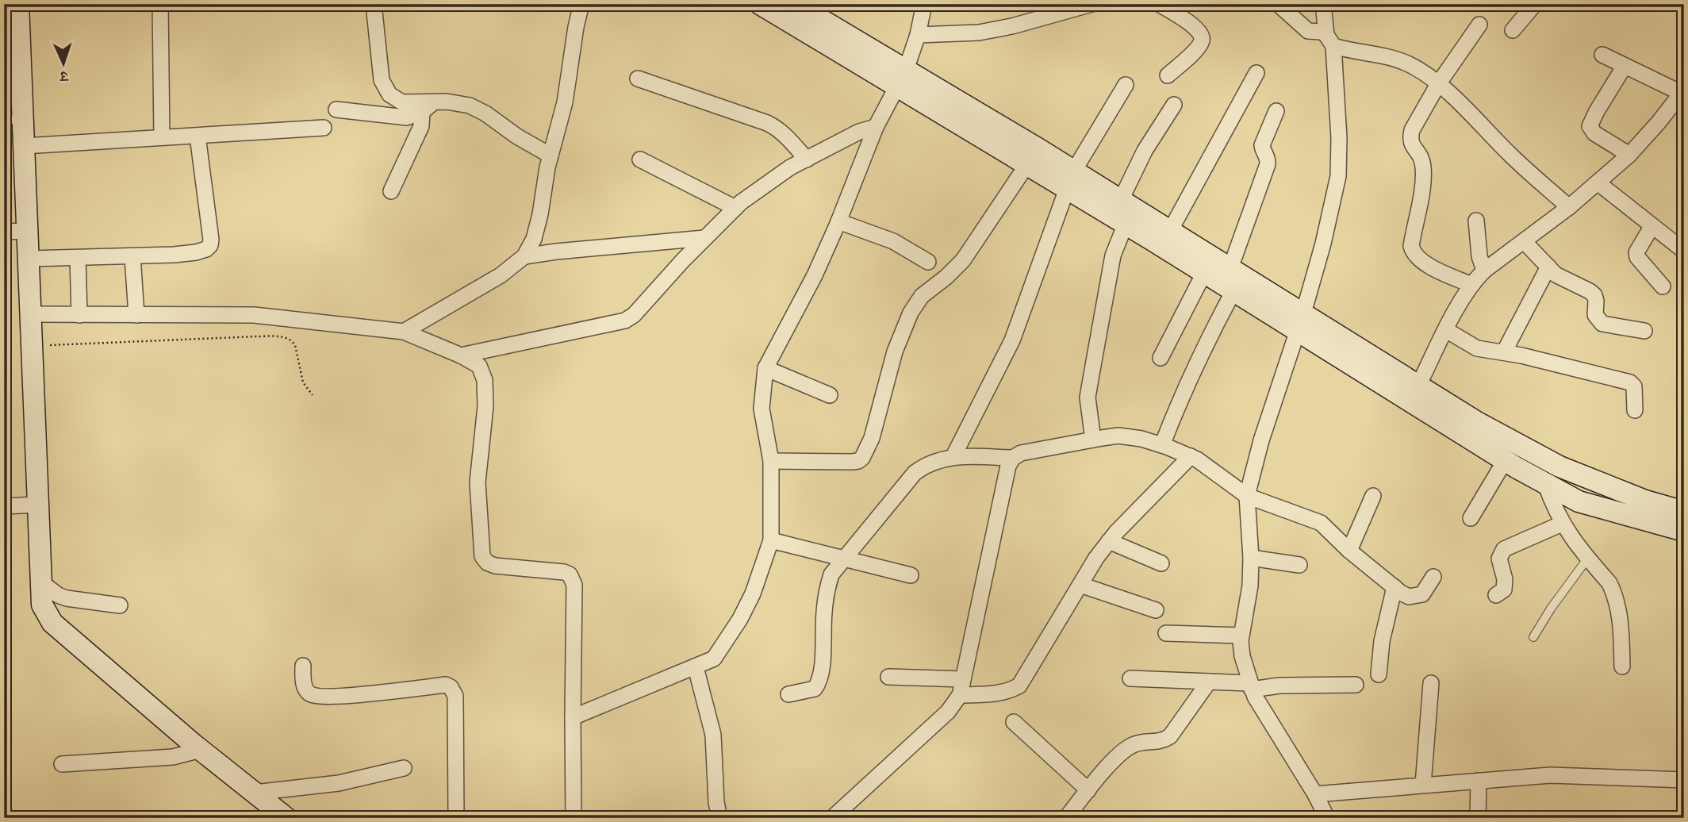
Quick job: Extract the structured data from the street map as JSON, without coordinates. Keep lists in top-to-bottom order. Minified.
{"north":"bottom"}
